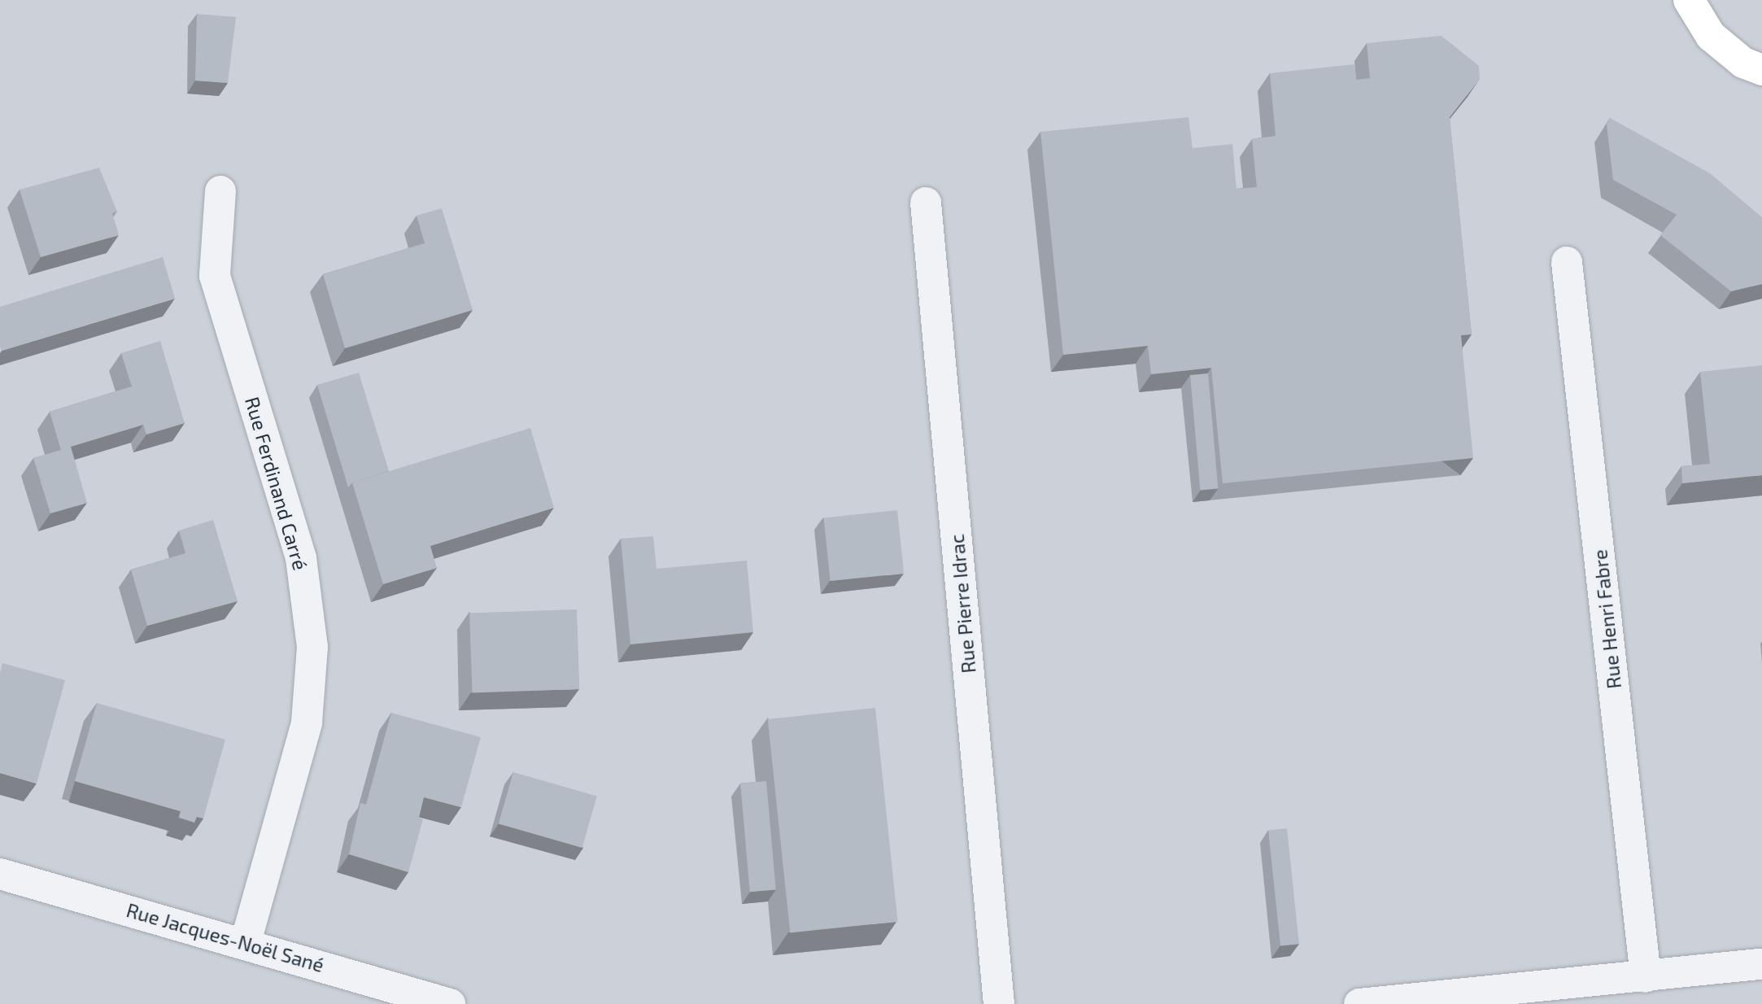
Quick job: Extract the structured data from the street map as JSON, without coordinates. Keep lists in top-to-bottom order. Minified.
{"streets":{"street":["Rue Ferdinand Carré","Rue Pierre Idrac","Rue Henri Fabre","Rue Jacques-Noël Sané"]},"crossings":[["Rue Ferdinand Carré","Rue Jacques-Noël Sané"]]}
